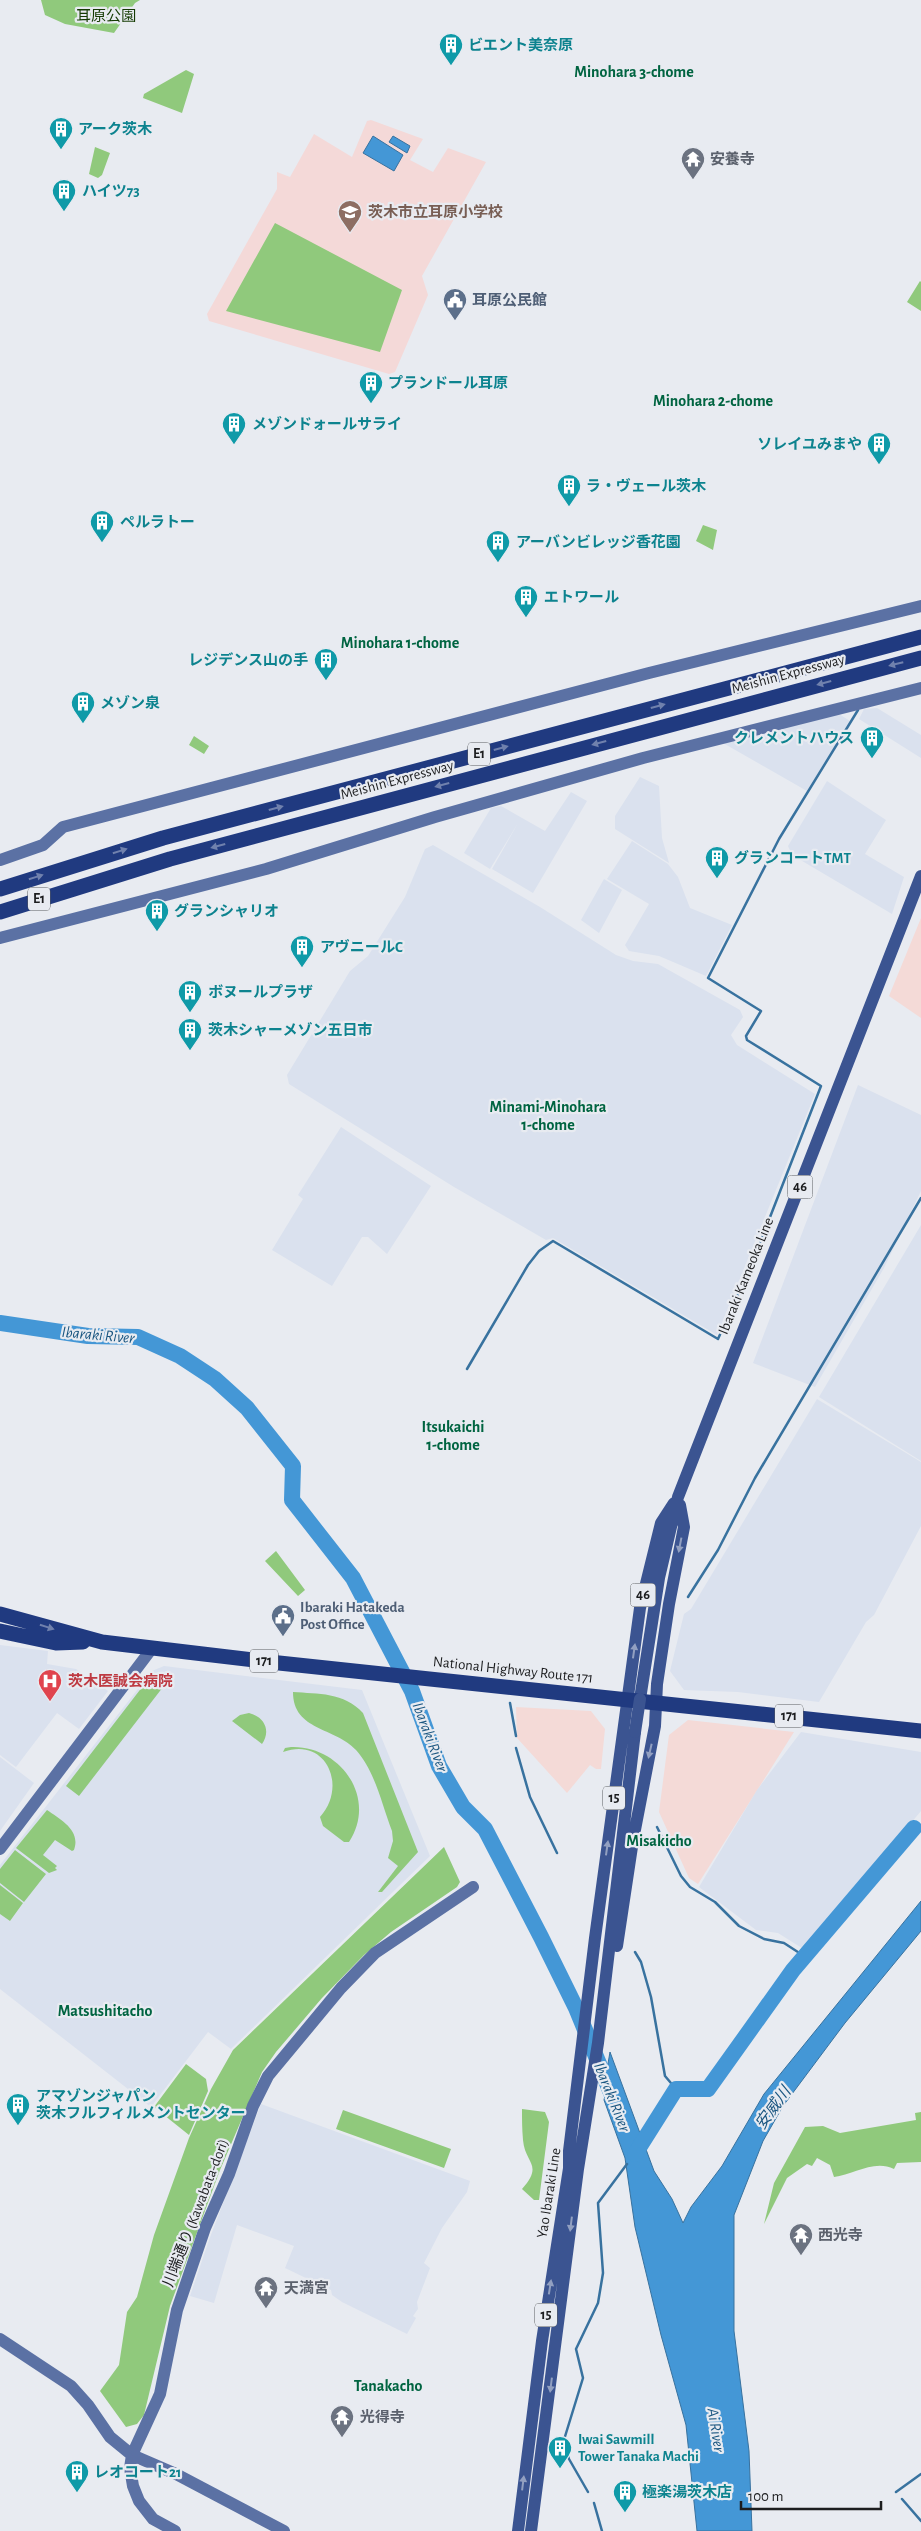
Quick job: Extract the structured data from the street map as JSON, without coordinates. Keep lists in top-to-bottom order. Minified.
{"streets":{"highway":["Meishin Expressway","E1","171","National Highway Route 171"],"main road":["46","Ibaraki Kameoka Line","15","Yao Ibaraki Line"],"street":["川端通り (Kawabata-dori)"]},"crossings":[["46","Ibaraki Kameoka Line"],["46","National Highway Route 171"],["46","15"],["46","Yao Ibaraki Line"],["Ibaraki Kameoka Line","National Highway Route 171"],["Ibaraki Kameoka Line","15"],["Ibaraki Kameoka Line","Yao Ibaraki Line"],["National Highway Route 171","15"],["National Highway Route 171","Yao Ibaraki Line"],["15","Yao Ibaraki Line"]],"districts":["Minohara 3-chome","Minohara 2-chome","Minohara 1-chome","Minami-Minohara 1-chome","Itsukaichi 1-chome","Misakicho","Matsushitacho","Tanakacho"],"water":["Ibaraki River","安威川","Ai River"],"parks":["耳原公園"],"places":{"building":["ビエント美奈原","アーク茨木","ハイツ73","プランドール耳原","メゾンドォールサライ","ソレイユみまや","ラ・ヴェール茨木","ペルラトー","アーバンビレッジ香花園","エトワール","レジデンス山の手","メゾン泉","クレメントハウス","グランコートTMT","グランシャリオ","アヴニールC","ボヌールプラザ","茨木シャーメゾン五日市","アマゾンジャパン 茨木フルフィルメントセンター","Iwai Sawmill Tower Tanaka Machi","レオコート21","極楽湯茨木店"],"temple":["安養寺","西光寺","天満宮","光得寺"],"school or university":["茨木市立耳原小学校"],"public building":["耳原公民館","Ibaraki Hatakeda Post Office"],"hospital":["茨木医誠会病院"]},"scale_bar":"100 m"}
